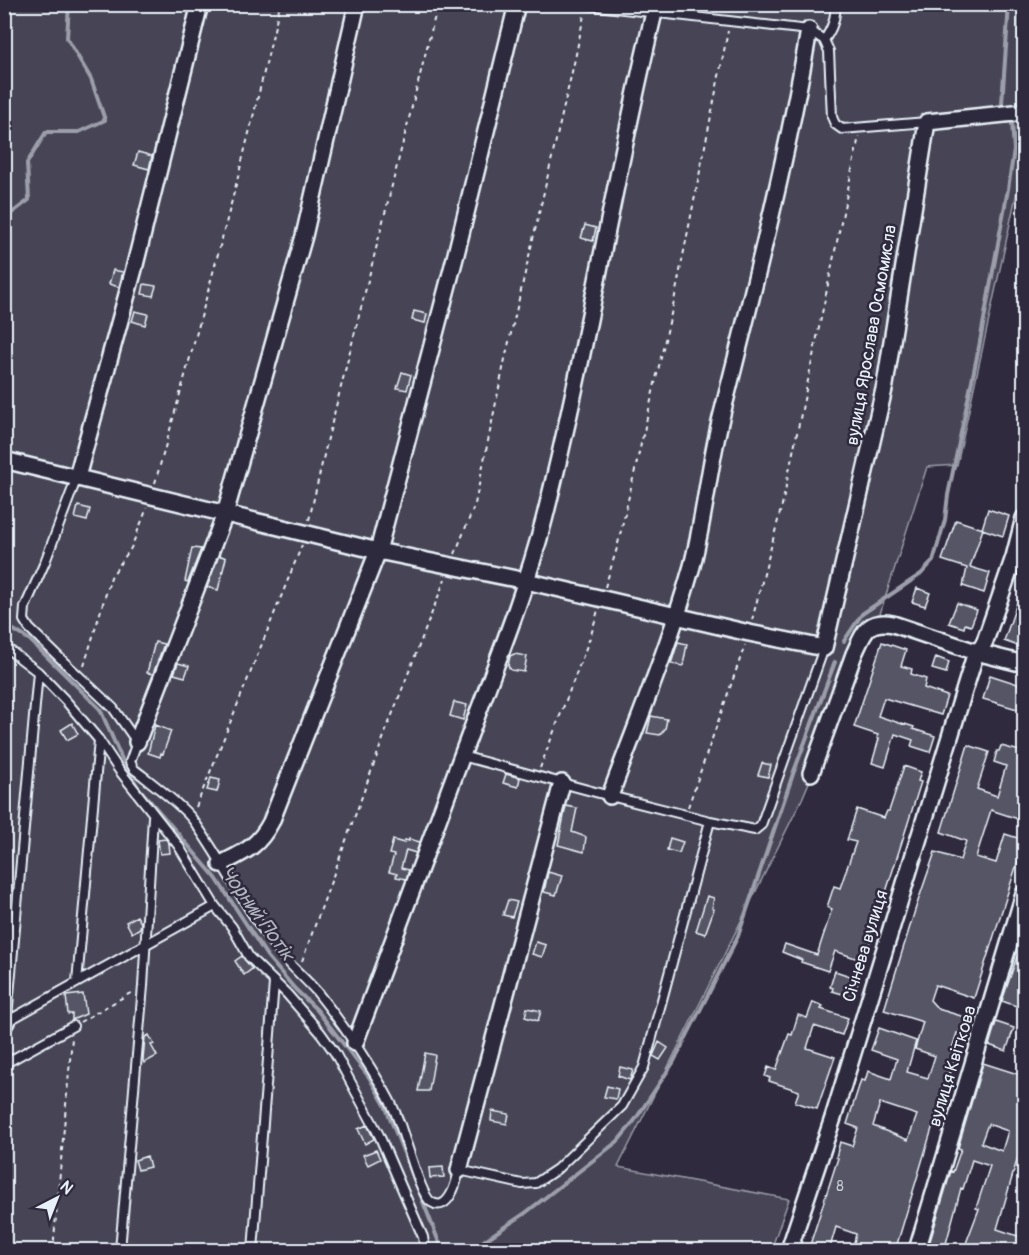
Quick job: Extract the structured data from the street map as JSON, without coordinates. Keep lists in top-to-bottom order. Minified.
{"streets":{"street":["вулиця Ярослава Осмомисла","Січнева вулиця","вулиця Квіткова"]},"water":["Чорний Потік"],"house_numbers":["8"],"north":"top right"}
